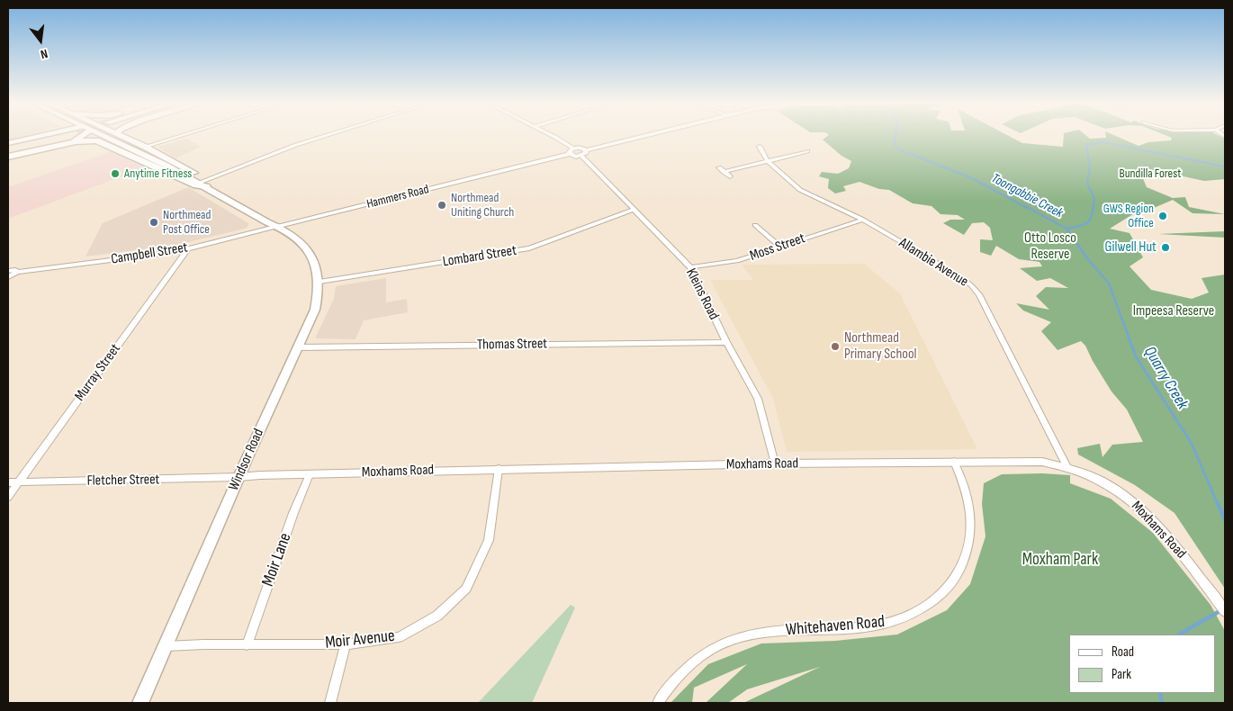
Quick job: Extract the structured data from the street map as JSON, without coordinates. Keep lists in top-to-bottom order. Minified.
{"streets":{"main road":["Windsor Road"],"street":["Hammers Road","Moss Street","Campbell Street","Lombard Street","Allambie Avenue","Kleins Road","Thomas Street","Murray Street","Moxhams Road","Fletcher Street","Moir Lane","Whitehaven Road","Moir Avenue"]},"crossings":[["Hammers Road","Campbell Street"],["Hammers Road","Windsor Road"],["Moss Street","Allambie Avenue"],["Moss Street","Kleins Road"],["Campbell Street","Murray Street"],["Campbell Street","Windsor Road"],["Lombard Street","Kleins Road"],["Lombard Street","Windsor Road"],["Allambie Avenue","Moxhams Road"],["Kleins Road","Thomas Street"],["Kleins Road","Moxhams Road"],["Thomas Street","Windsor Road"],["Murray Street","Fletcher Street"],["Windsor Road","Moxhams Road"],["Windsor Road","Fletcher Street"],["Windsor Road","Moir Avenue"],["Moxhams Road","Fletcher Street"],["Moxhams Road","Moir Lane"],["Moxhams Road","Whitehaven Road"],["Moxhams Road","Moir Avenue"],["Moir Lane","Moir Avenue"]],"water":["Toongabbie Creek","Quarry Creek"],"parks":["Bundilla Forest","Otto Losco Reserve","Impeesa Reserve","Moxham Park"],"places":["Anytime Fitness","Northmead Uniting Church","GWS Region Office","Northmead Post Office","Gilwell Hut","Northmead Primary School"],"legend":["Road","Park"],"north":"bottom"}
